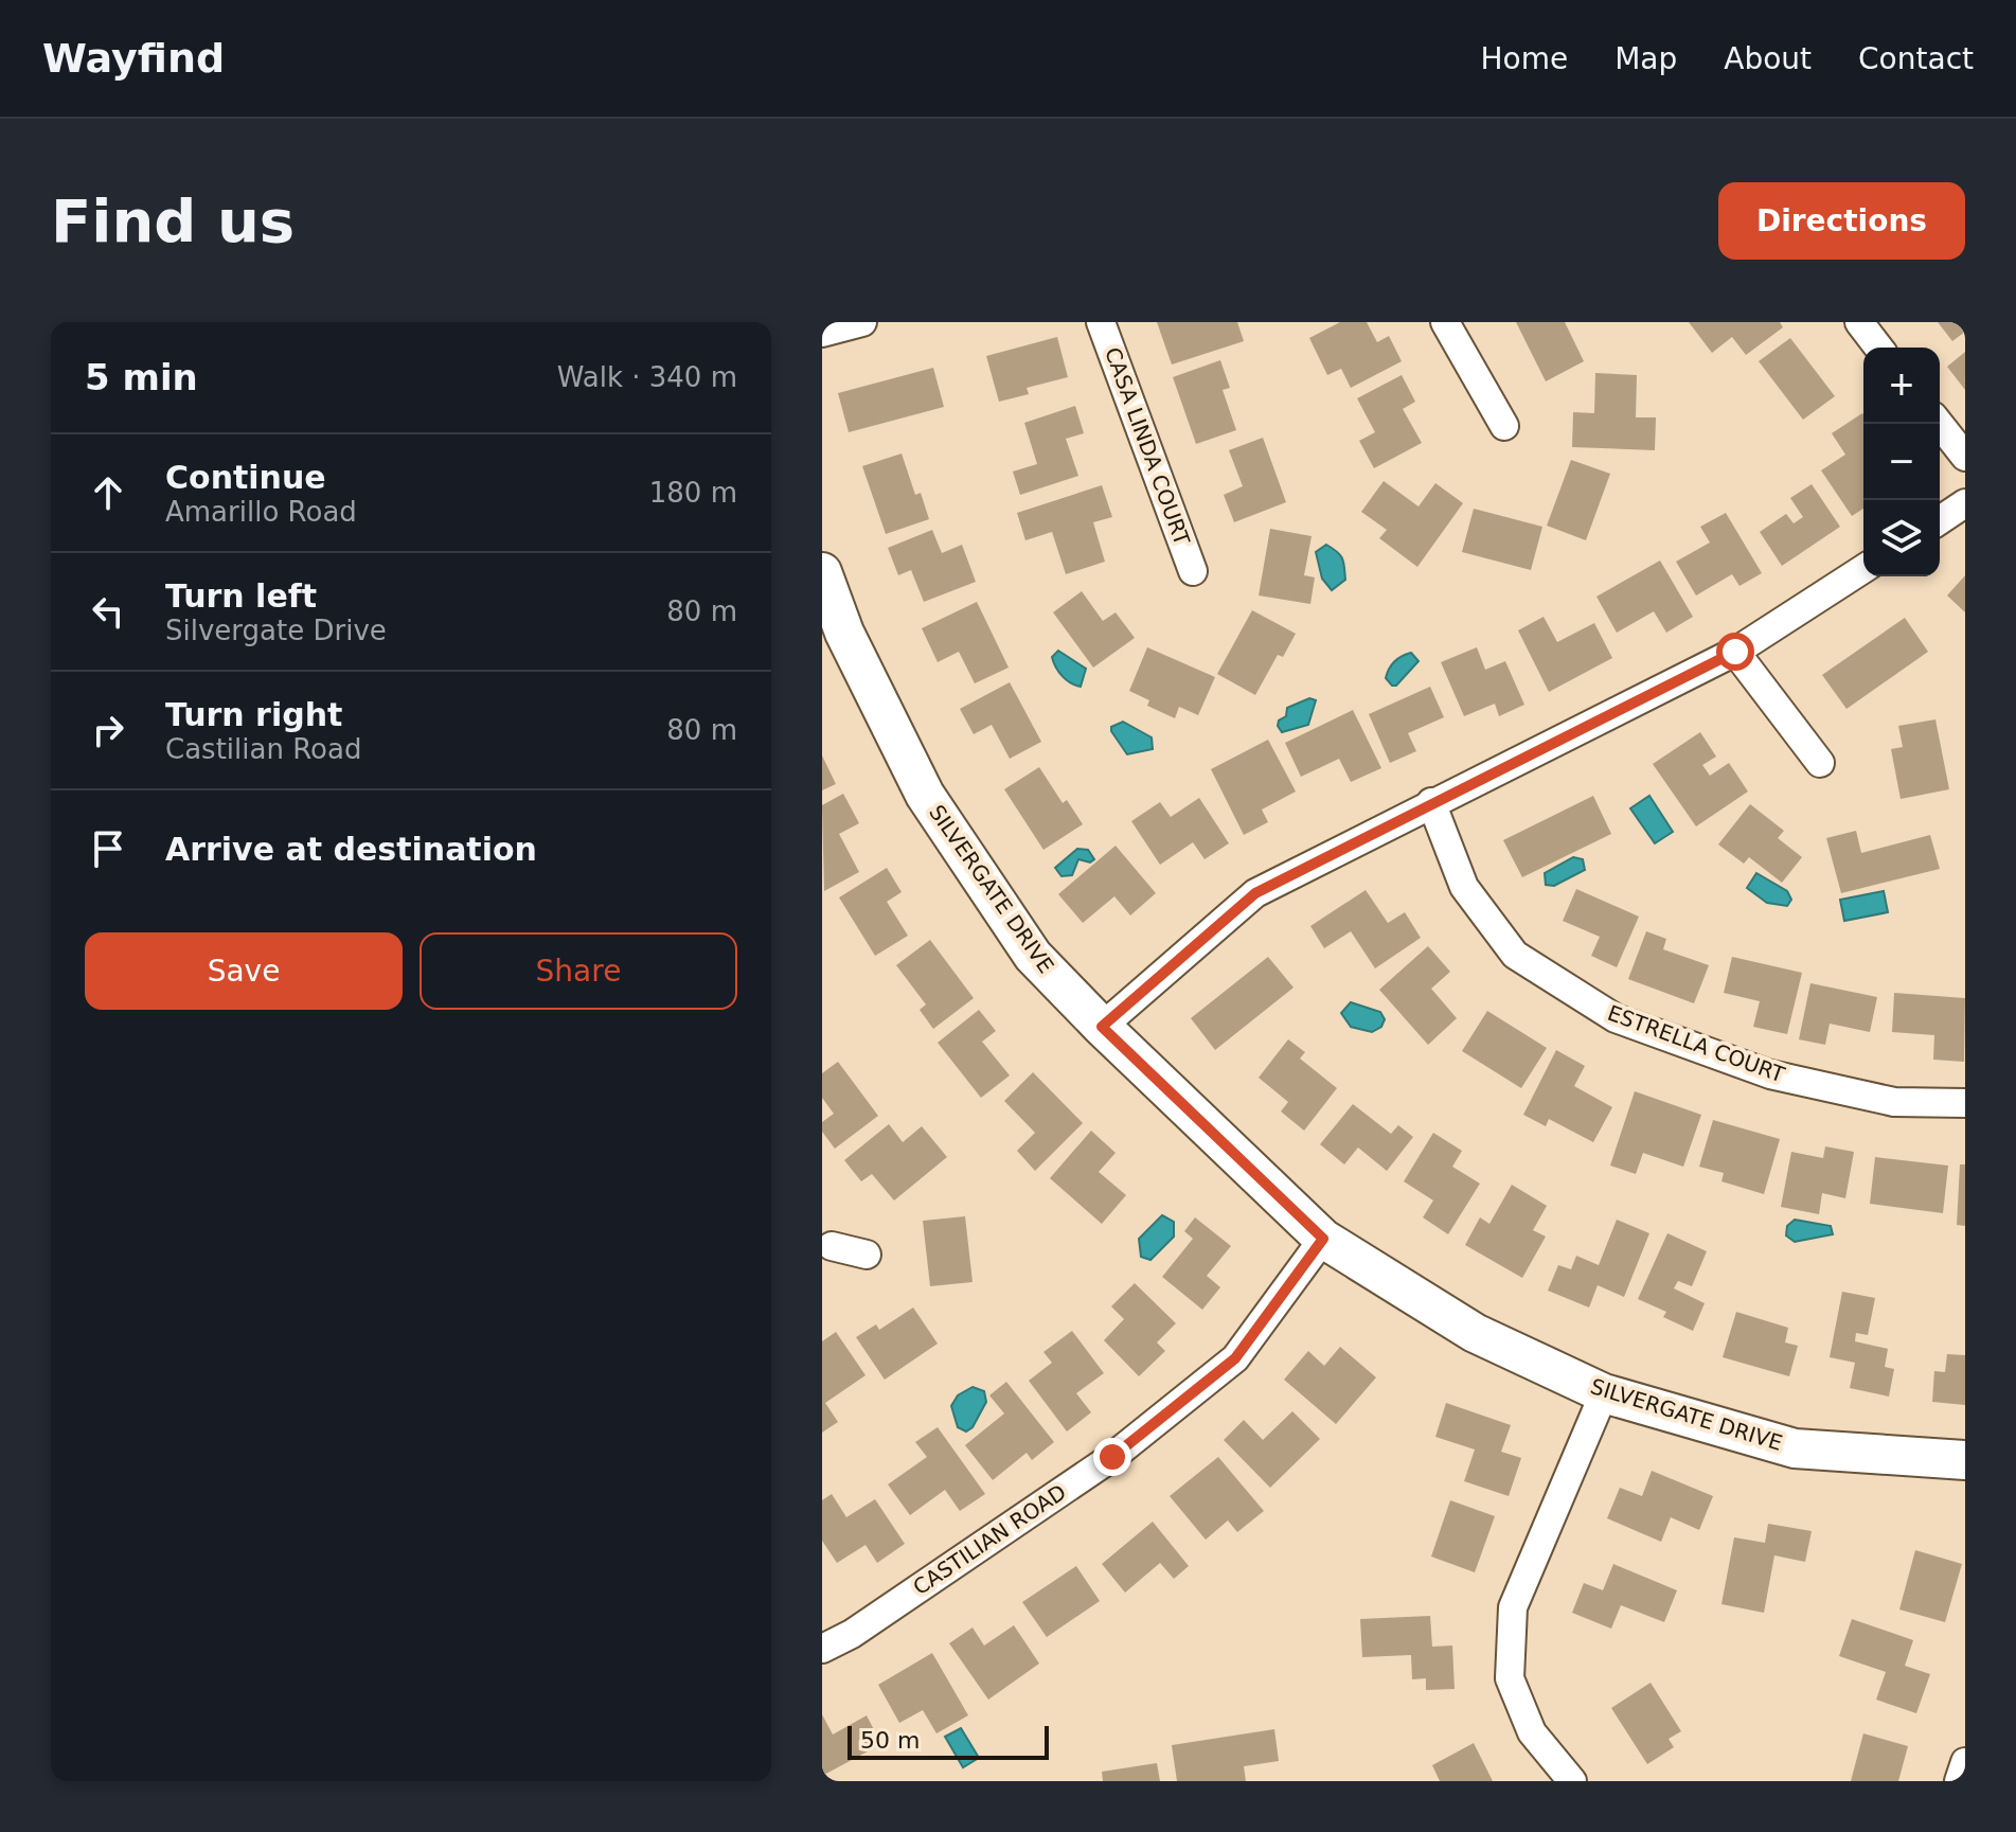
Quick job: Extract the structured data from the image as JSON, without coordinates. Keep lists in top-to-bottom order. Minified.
{"streets":{"street":["CASA LINDA COURT","SILVERGATE DRIVE","ESTRELLA COURT","CASTILIAN ROAD"]},"crossings":[["SILVERGATE DRIVE","CASTILIAN ROAD"]],"scale_bar":"50 m","page":{"header":"Wayfind","nav":["Home","Map","About","Contact"],"buttons":["Directions",["Save","Share"]],"title":"Find us","heading":["5 min","Walk · 340 m"],"map_buttons":["+","−"],"list":[["Continue","Amarillo Road","180 m"],["Turn left","Silvergate Drive","80 m"],["Turn right","Castilian Road","80 m"],"Arrive at destination"],"scale":"50 m"}}
